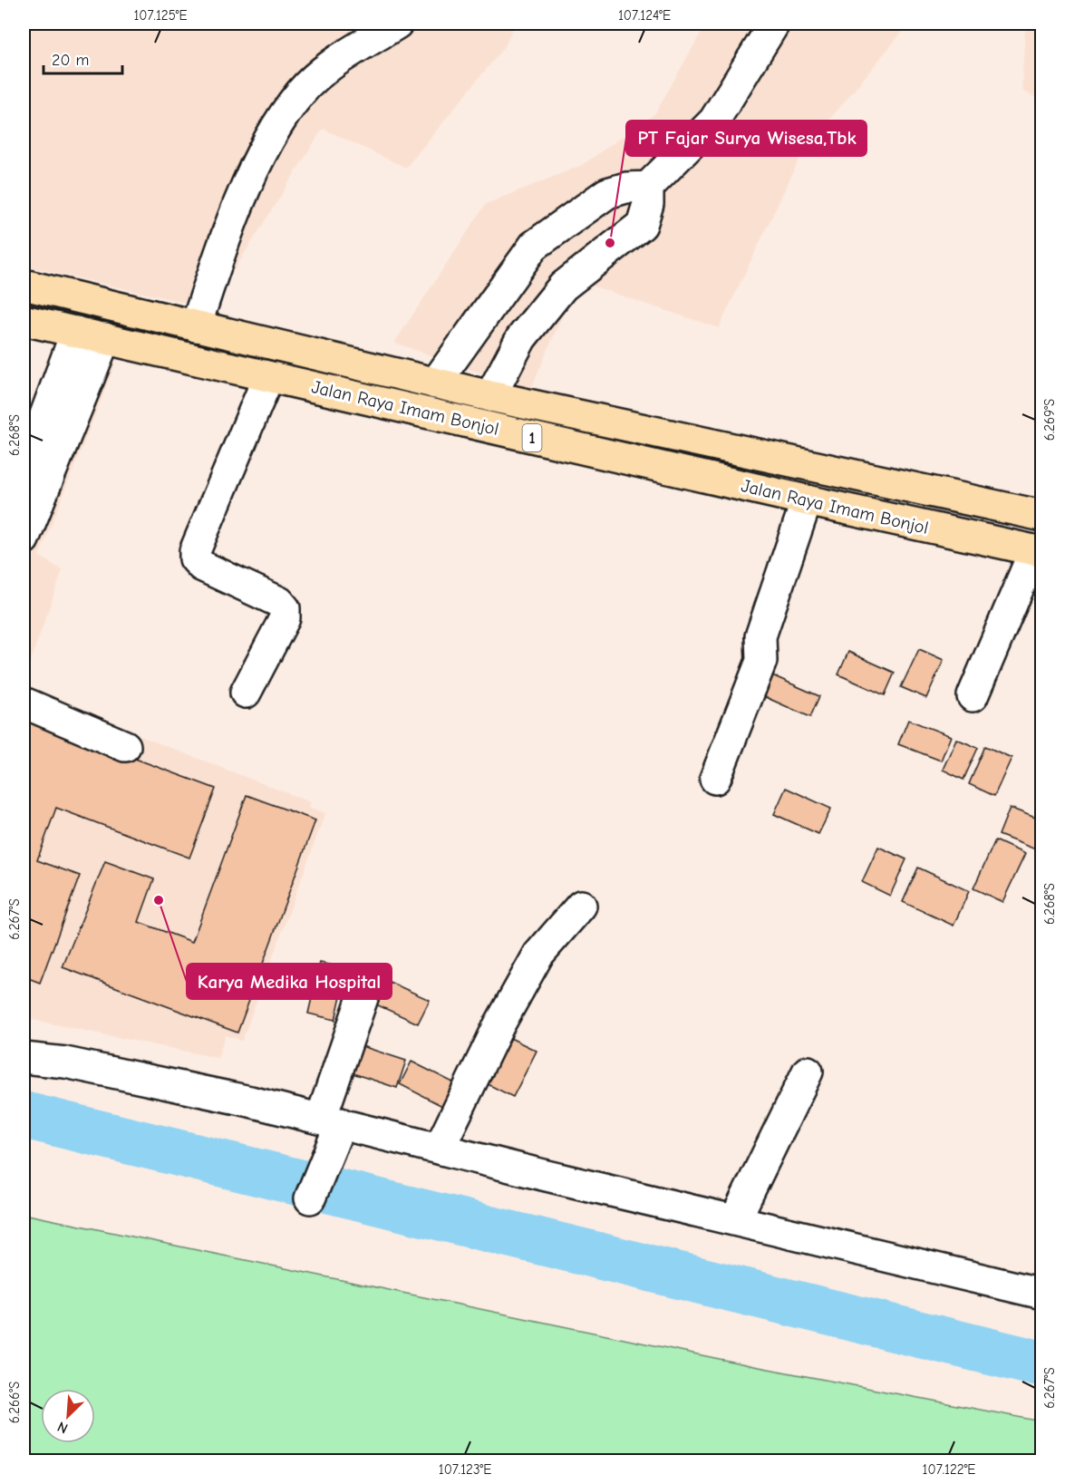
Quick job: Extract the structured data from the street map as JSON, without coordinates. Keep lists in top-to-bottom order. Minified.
{"streets":{"highway":["Jalan Raya Imam Bonjol","1"]},"places":["PT Fajar Surya Wisesa,Tbk","Karya Medika Hospital"],"scale_bar":"20 m","north":"bottom left","coordinates":["107.125°E","107.124°E","6.269°S","6.268°S","6.267°S","6.266°S","107.123°E","107.122°E"]}
